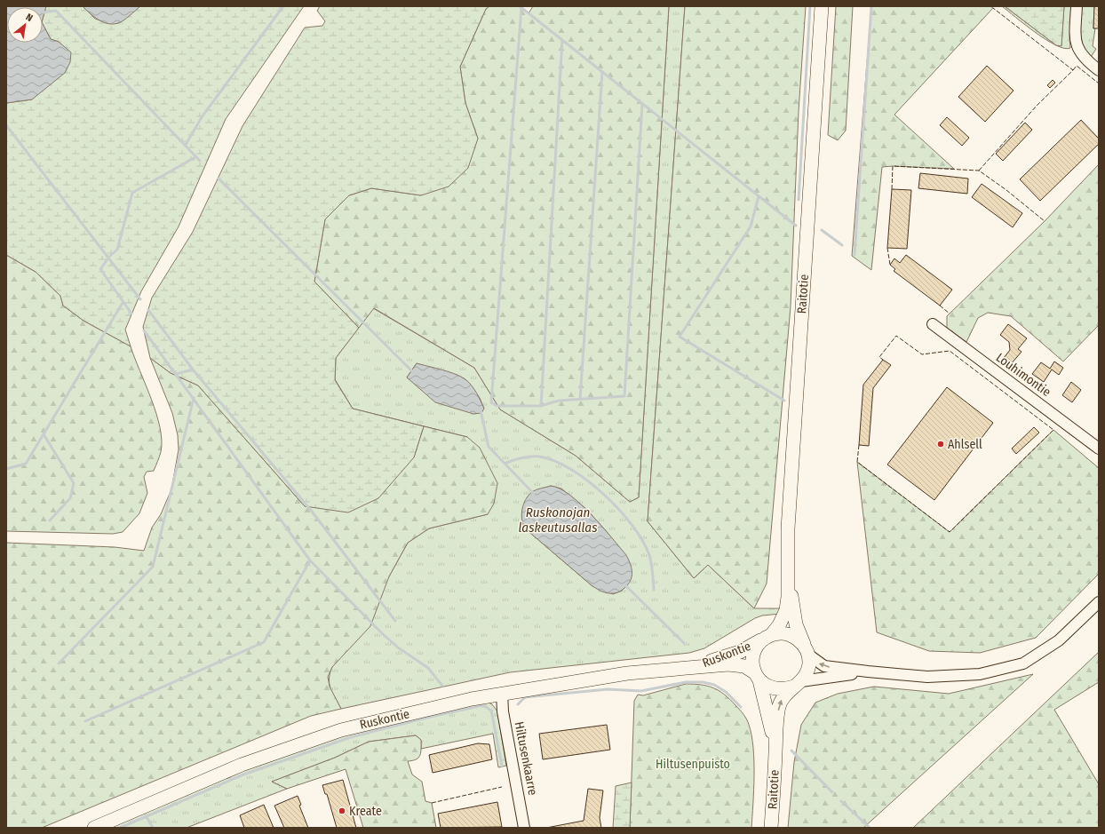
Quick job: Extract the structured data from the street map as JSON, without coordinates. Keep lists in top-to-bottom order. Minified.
{"streets":{"main road":["Raitotie","Ruskontie"],"street":["Louhimontie","Hiltusenkaarre"]},"crossings":[["Raitotie","Ruskontie"],["Ruskontie","Hiltusenkaarre"]],"water":["Ruskonojan laskeutusallas"],"parks":["Hiltusenpuisto"],"places":["Ahlsell","Kreate"],"north":"top right"}
